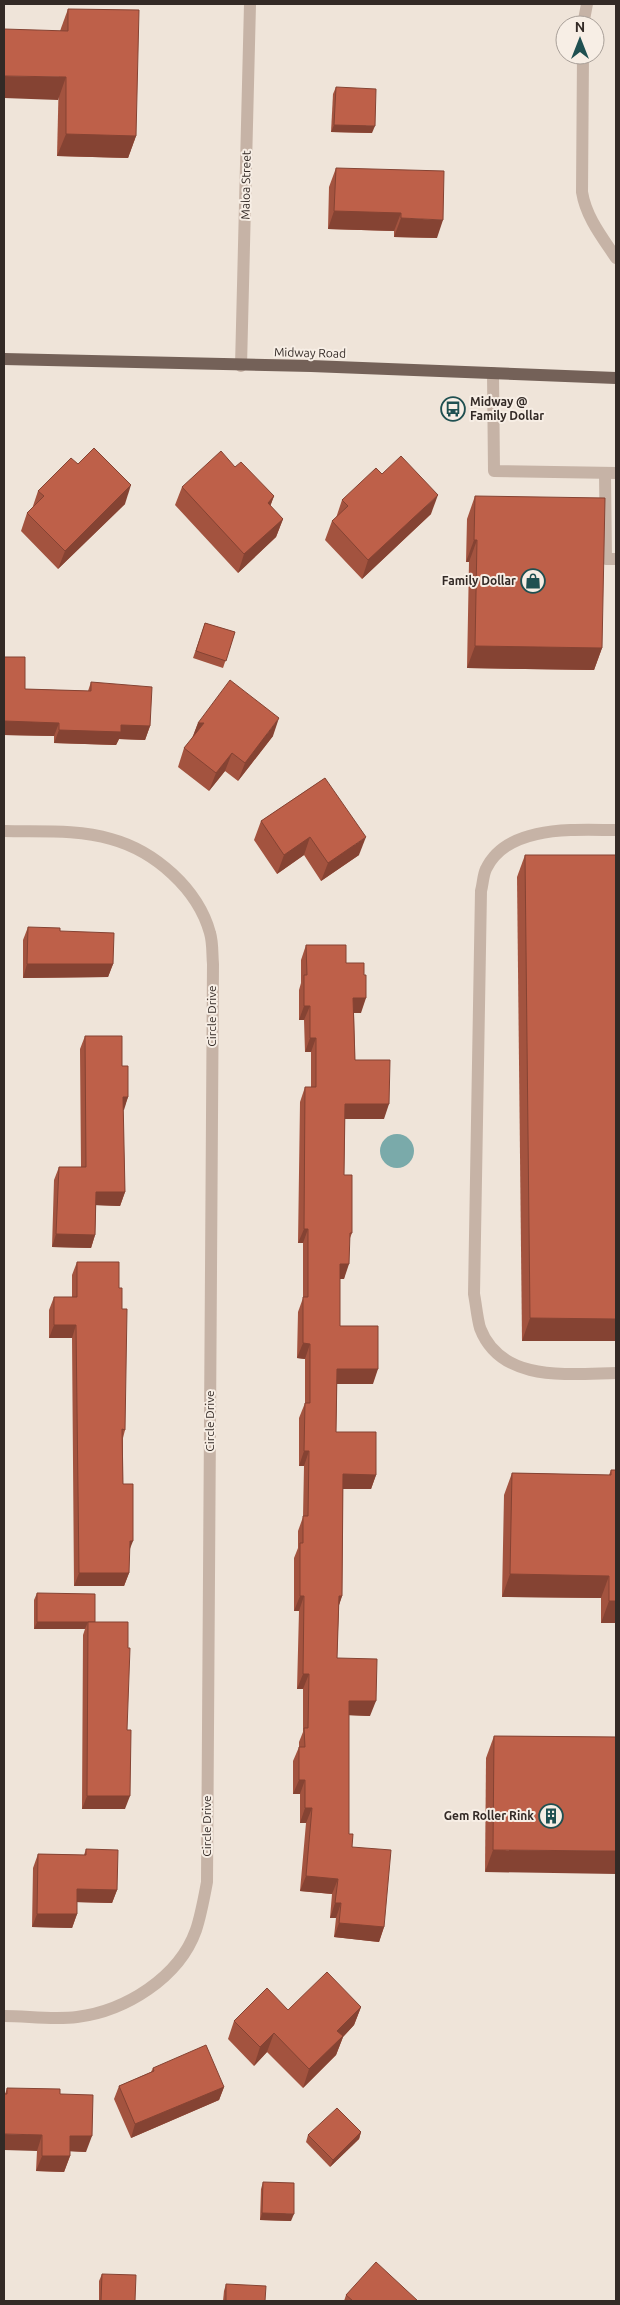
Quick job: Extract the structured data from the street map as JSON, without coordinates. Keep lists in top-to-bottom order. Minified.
{"streets":{"main road":["Midway Road"],"street":["Maloa Street","Circle Drive"]},"crossings":[["Maloa Street","Midway Road"]],"places":{"bus stop":["Midway @ Family Dollar"],"shop":["Family Dollar"],"building":["Gem Roller Rink"]},"north":"top"}
